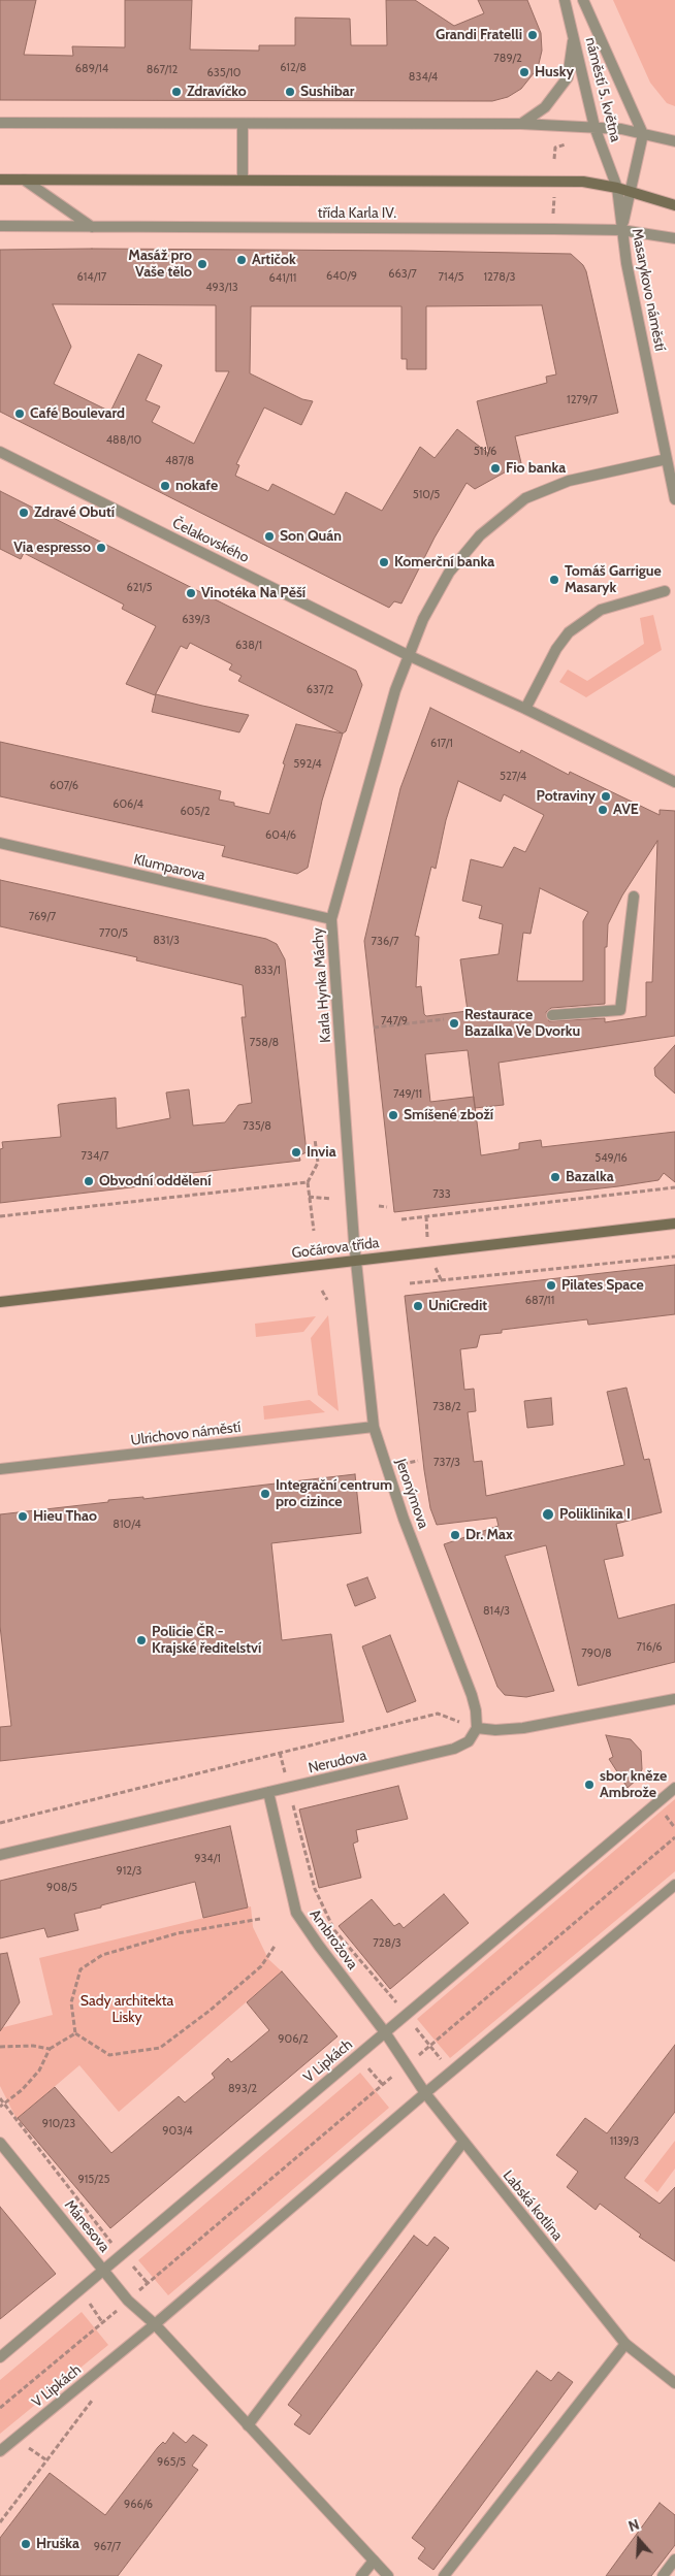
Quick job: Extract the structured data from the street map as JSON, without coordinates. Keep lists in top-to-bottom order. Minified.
{"streets":{"street":["náměstí 5. května","třída Karla IV.","Masarykovo náměstí","Čelakovského","Klumparova","Karla Hynka Máchy","Gočárova třída","Ulrichovo náměstí","Jeronýmova","Nerudova","Ambrožova","V Lipkách","Labská kotlina","Mánesova"]},"crossings":[["náměstí 5. května","třída Karla IV."],["náměstí 5. května","Masarykovo náměstí"],["třída Karla IV.","Masarykovo náměstí"],["Čelakovského","Karla Hynka Máchy"],["Klumparova","Karla Hynka Máchy"],["Karla Hynka Máchy","Gočárova třída"],["Karla Hynka Máchy","Jeronýmova"],["Gočárova třída","Jeronýmova"],["Ulrichovo náměstí","Jeronýmova"],["Jeronýmova","Nerudova"],["Nerudova","Ambrožova"],["Ambrožova","V Lipkách"],["Ambrožova","Labská kotlina"],["V Lipkách","Labská kotlina"],["V Lipkách","Mánesova"]],"parks":["Sady architekta Lisky"],"places":["Grandi Fratelli","Husky","Zdravíčko","Sushibar","Artičok","Masáž pro Vaše tělo","Café Boulevard","Fio banka","nokafe","Zdravé Obutí","Son Quán","Via espresso","Komerční banka","Tomáš Garrigue Masaryk","Vinotéka Na Pěší","Potraviny","AVE","Restaurace Bazalka Ve Dvorku","Smíšené zboží","Invia","Bazalka","Obvodní oddělení","Pilates Space","UniCredit","Integrační centrum pro cizince","Poliklinika I","Hieu Thao","Dr. Max","Policie ČR - Krajské ředitelství","sbor kněze Ambrože","Hruška"],"house_numbers":["789/2","612/8","689/14","867/12","635/10","834/4","663/7","640/9","614/17","714/5","1278/3","641/11","493/13","1279/7","488/10","511/6","487/8","510/5","621/5","639/3","638/1","637/2","617/1","592/4","527/4","607/6","606/4","605/2","604/6","769/7","770/5","831/3","736/7","833/1","747/9","758/8","749/11","735/8","734/7","549/16","733","687/11","738/2","737/3","810/4","814/3","716/6","790/8","934/1","912/3","908/5","728/3","906/2","893/2","910/23","903/4","1139/3","915/25","965/5","966/6","967/7"],"north":"top"}
